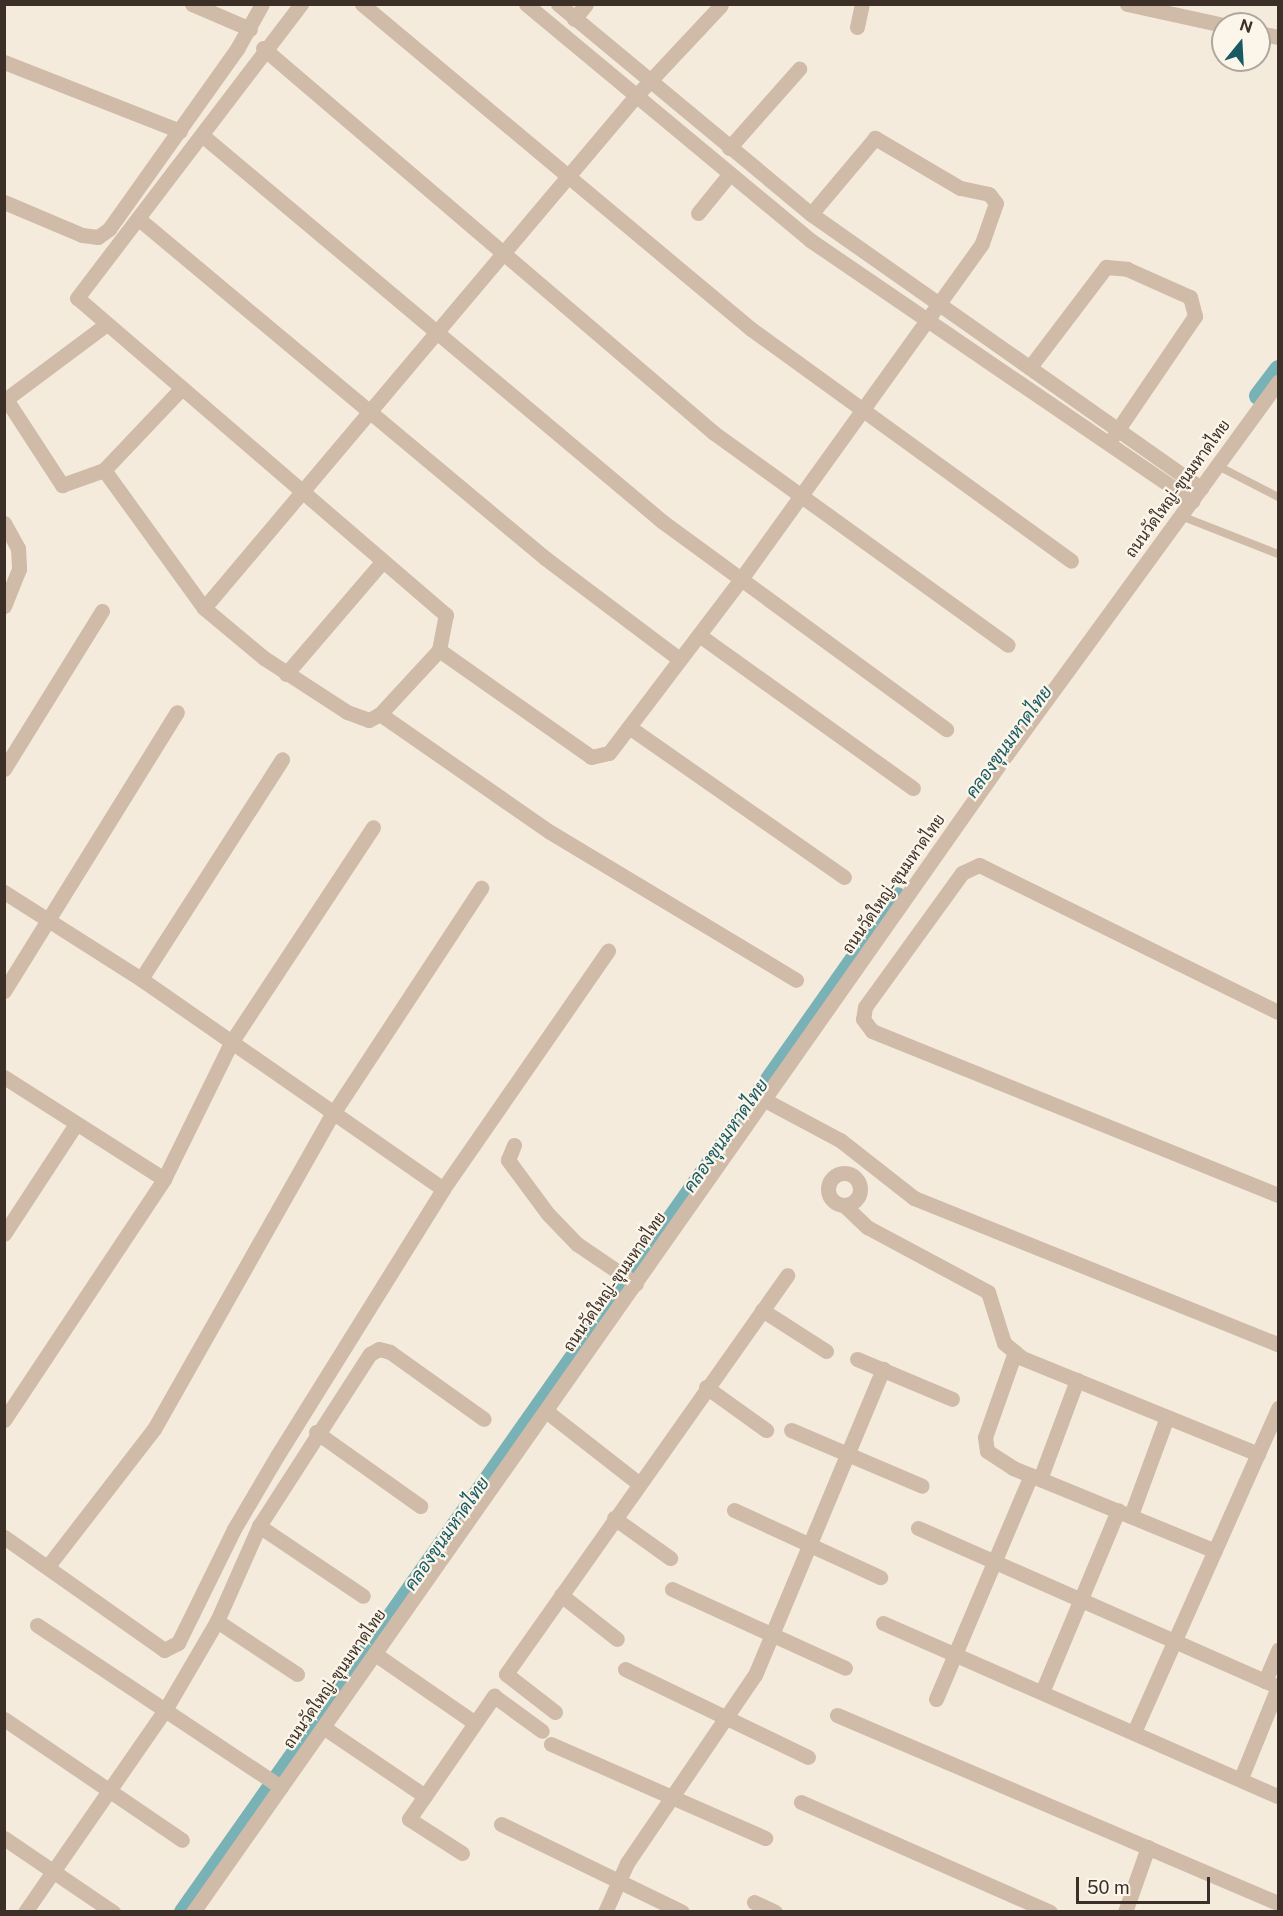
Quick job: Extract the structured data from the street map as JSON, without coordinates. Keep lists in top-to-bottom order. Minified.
{"streets":{"street":["ถนนวัดใหญ่-ขุนมหาดไทย"]},"water":["คลองขุนมหาดไทย"],"scale_bar":"50 m","north":"top"}
